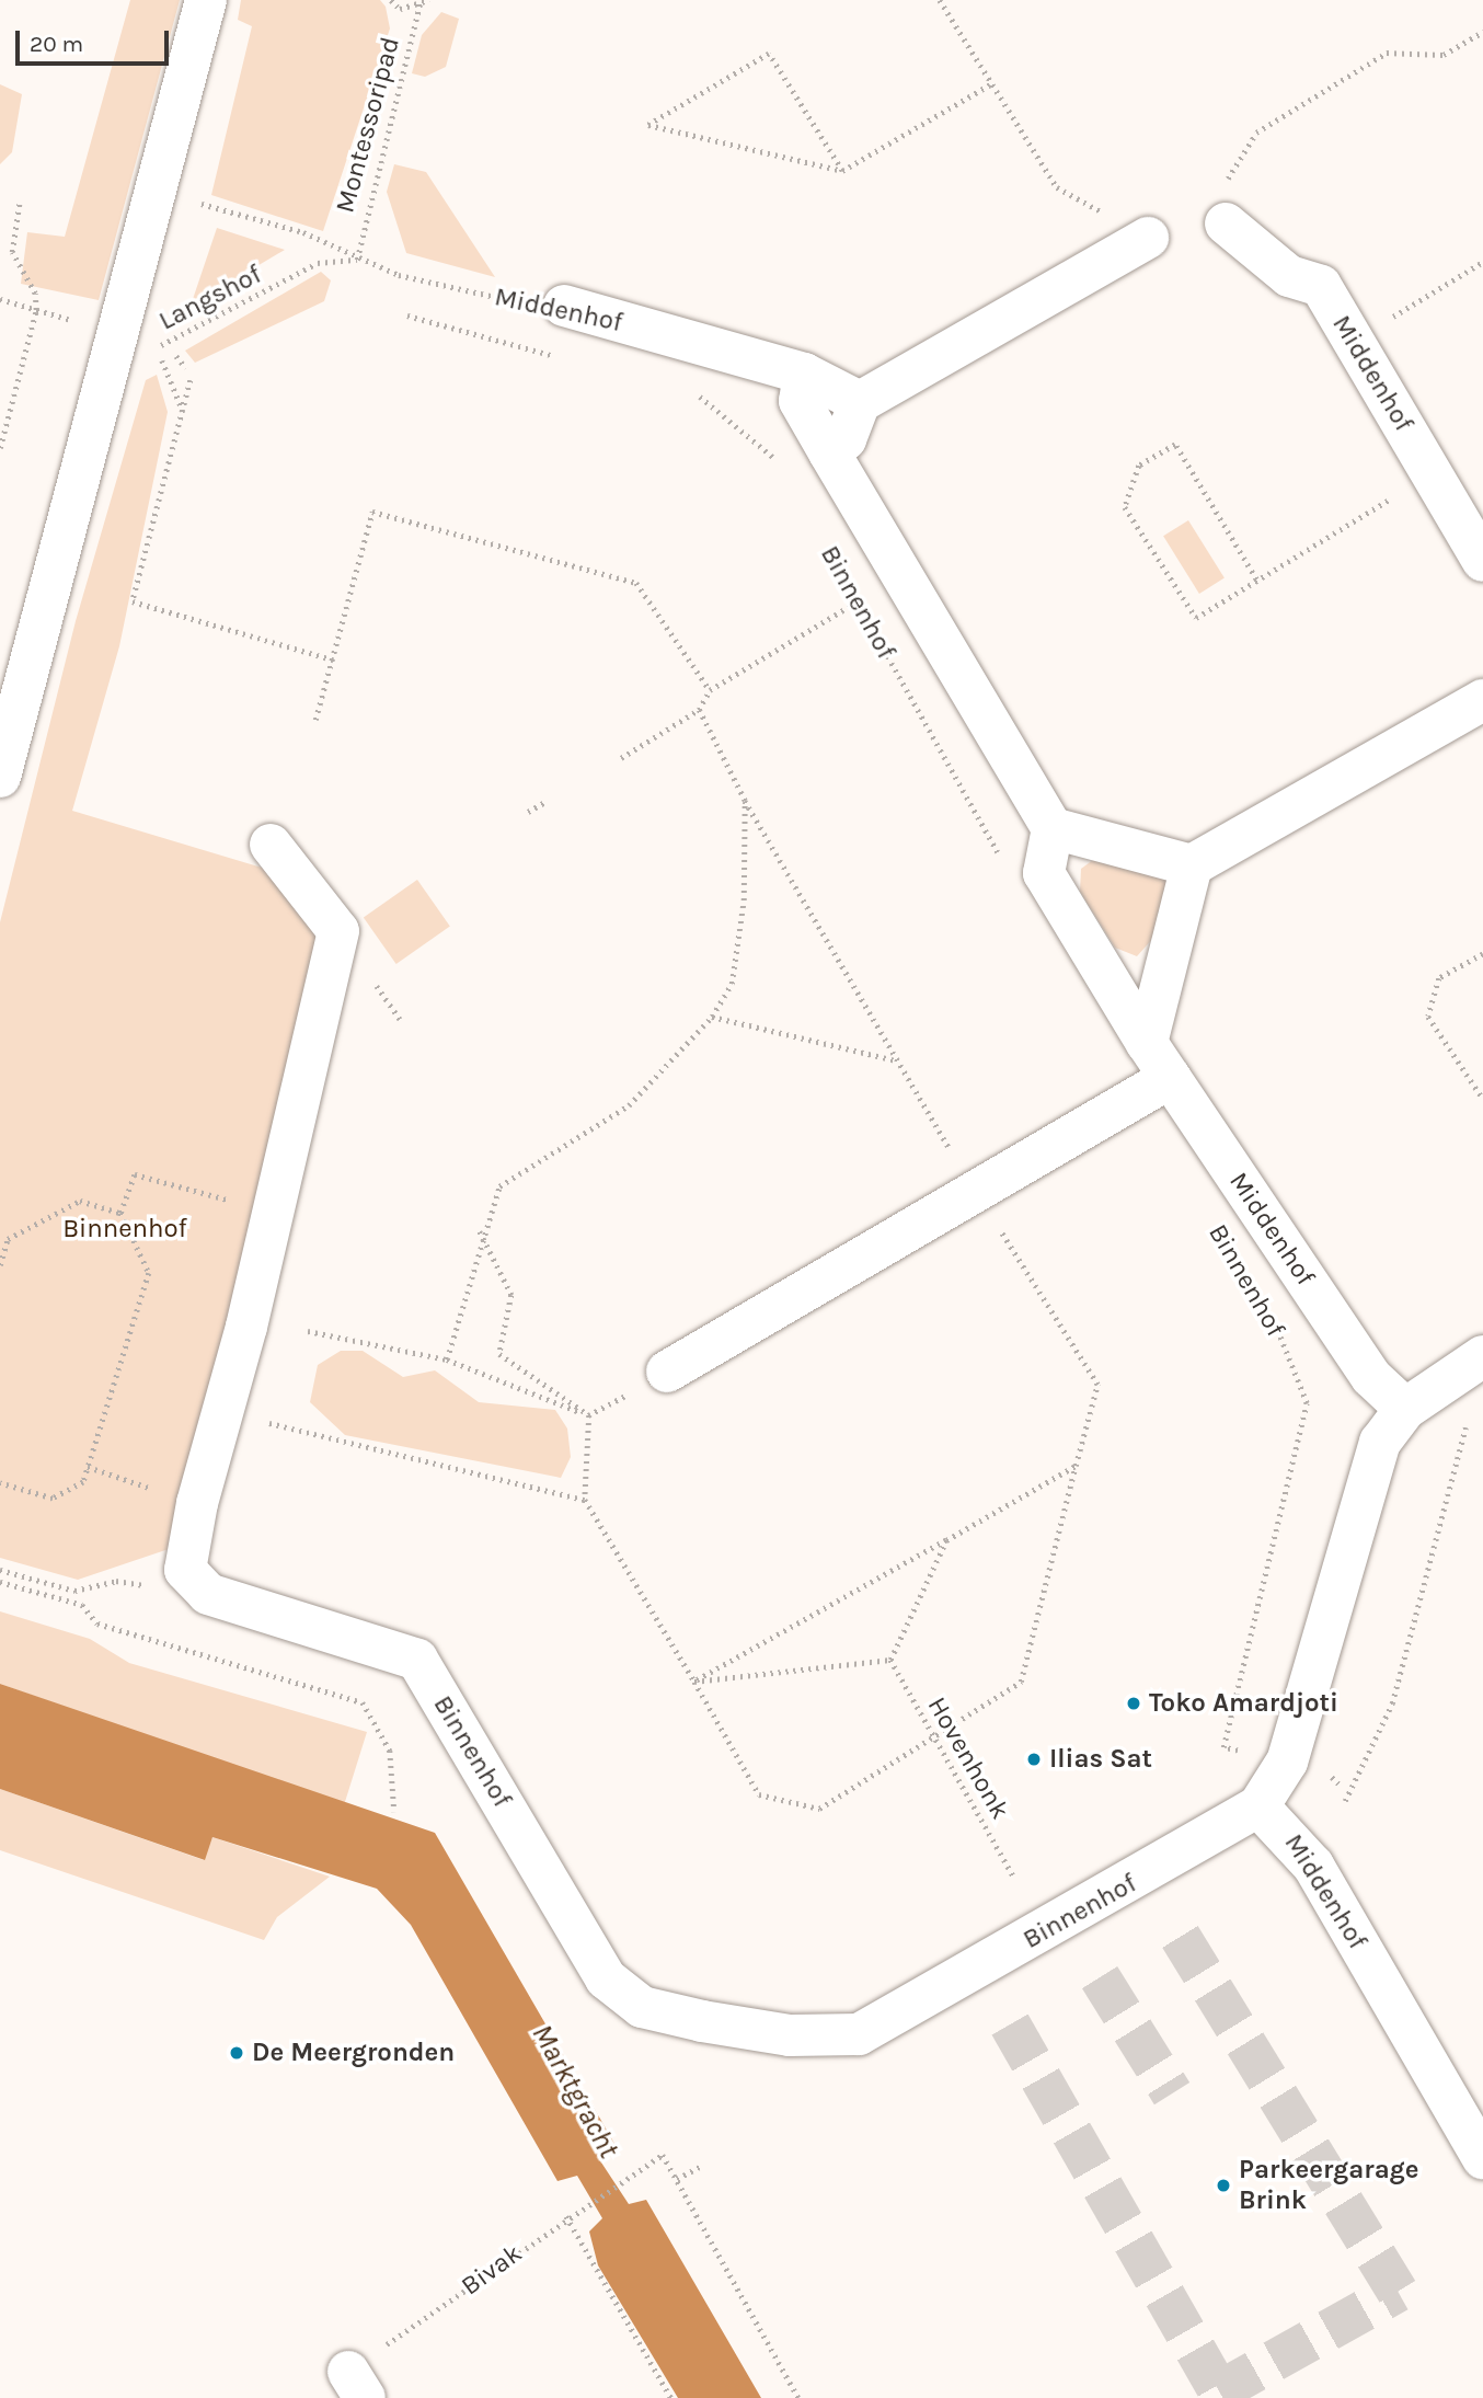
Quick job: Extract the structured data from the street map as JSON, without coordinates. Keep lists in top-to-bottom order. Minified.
{"streets":{"street":["Middenhof","Binnenhof"],"path":["Montessoripad","Langshof","Hovenhonk","Bivak"]},"crossings":[["Montessoripad","Langshof"],["Montessoripad","Middenhof"],["Langshof","Middenhof"],["Middenhof","Binnenhof"]],"water":["Marktgracht"],"parks":["Binnenhof"],"places":["Toko Amardjoti","Ilias Sat","De Meergronden","Parkeergarage Brink"],"scale_bar":"20 m"}
